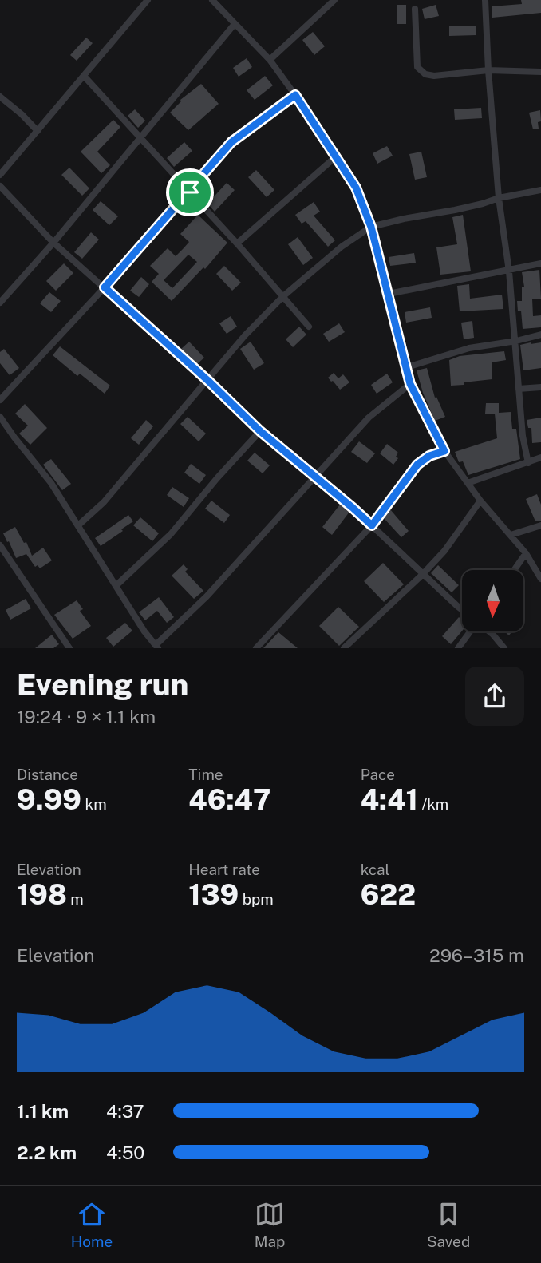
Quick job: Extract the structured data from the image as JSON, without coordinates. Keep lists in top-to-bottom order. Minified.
{"north":"bottom","page":{"heading":["Evening run","19:24 · 9 × 1.1 km"],"stats":[["Distance","9.99 km"],["Time","46:47"],["Pace","4:41 /km"],["Elevation","198 m"],["Heart rate","139 bpm"],["kcal","622"]],"chart":["Elevation","296–315 m"],"list":[{"name":"1.1 km","note":"4:37"},{"name":"2.2 km","note":"4:50"}],"tabs":["Home","Map","Saved"]}}
